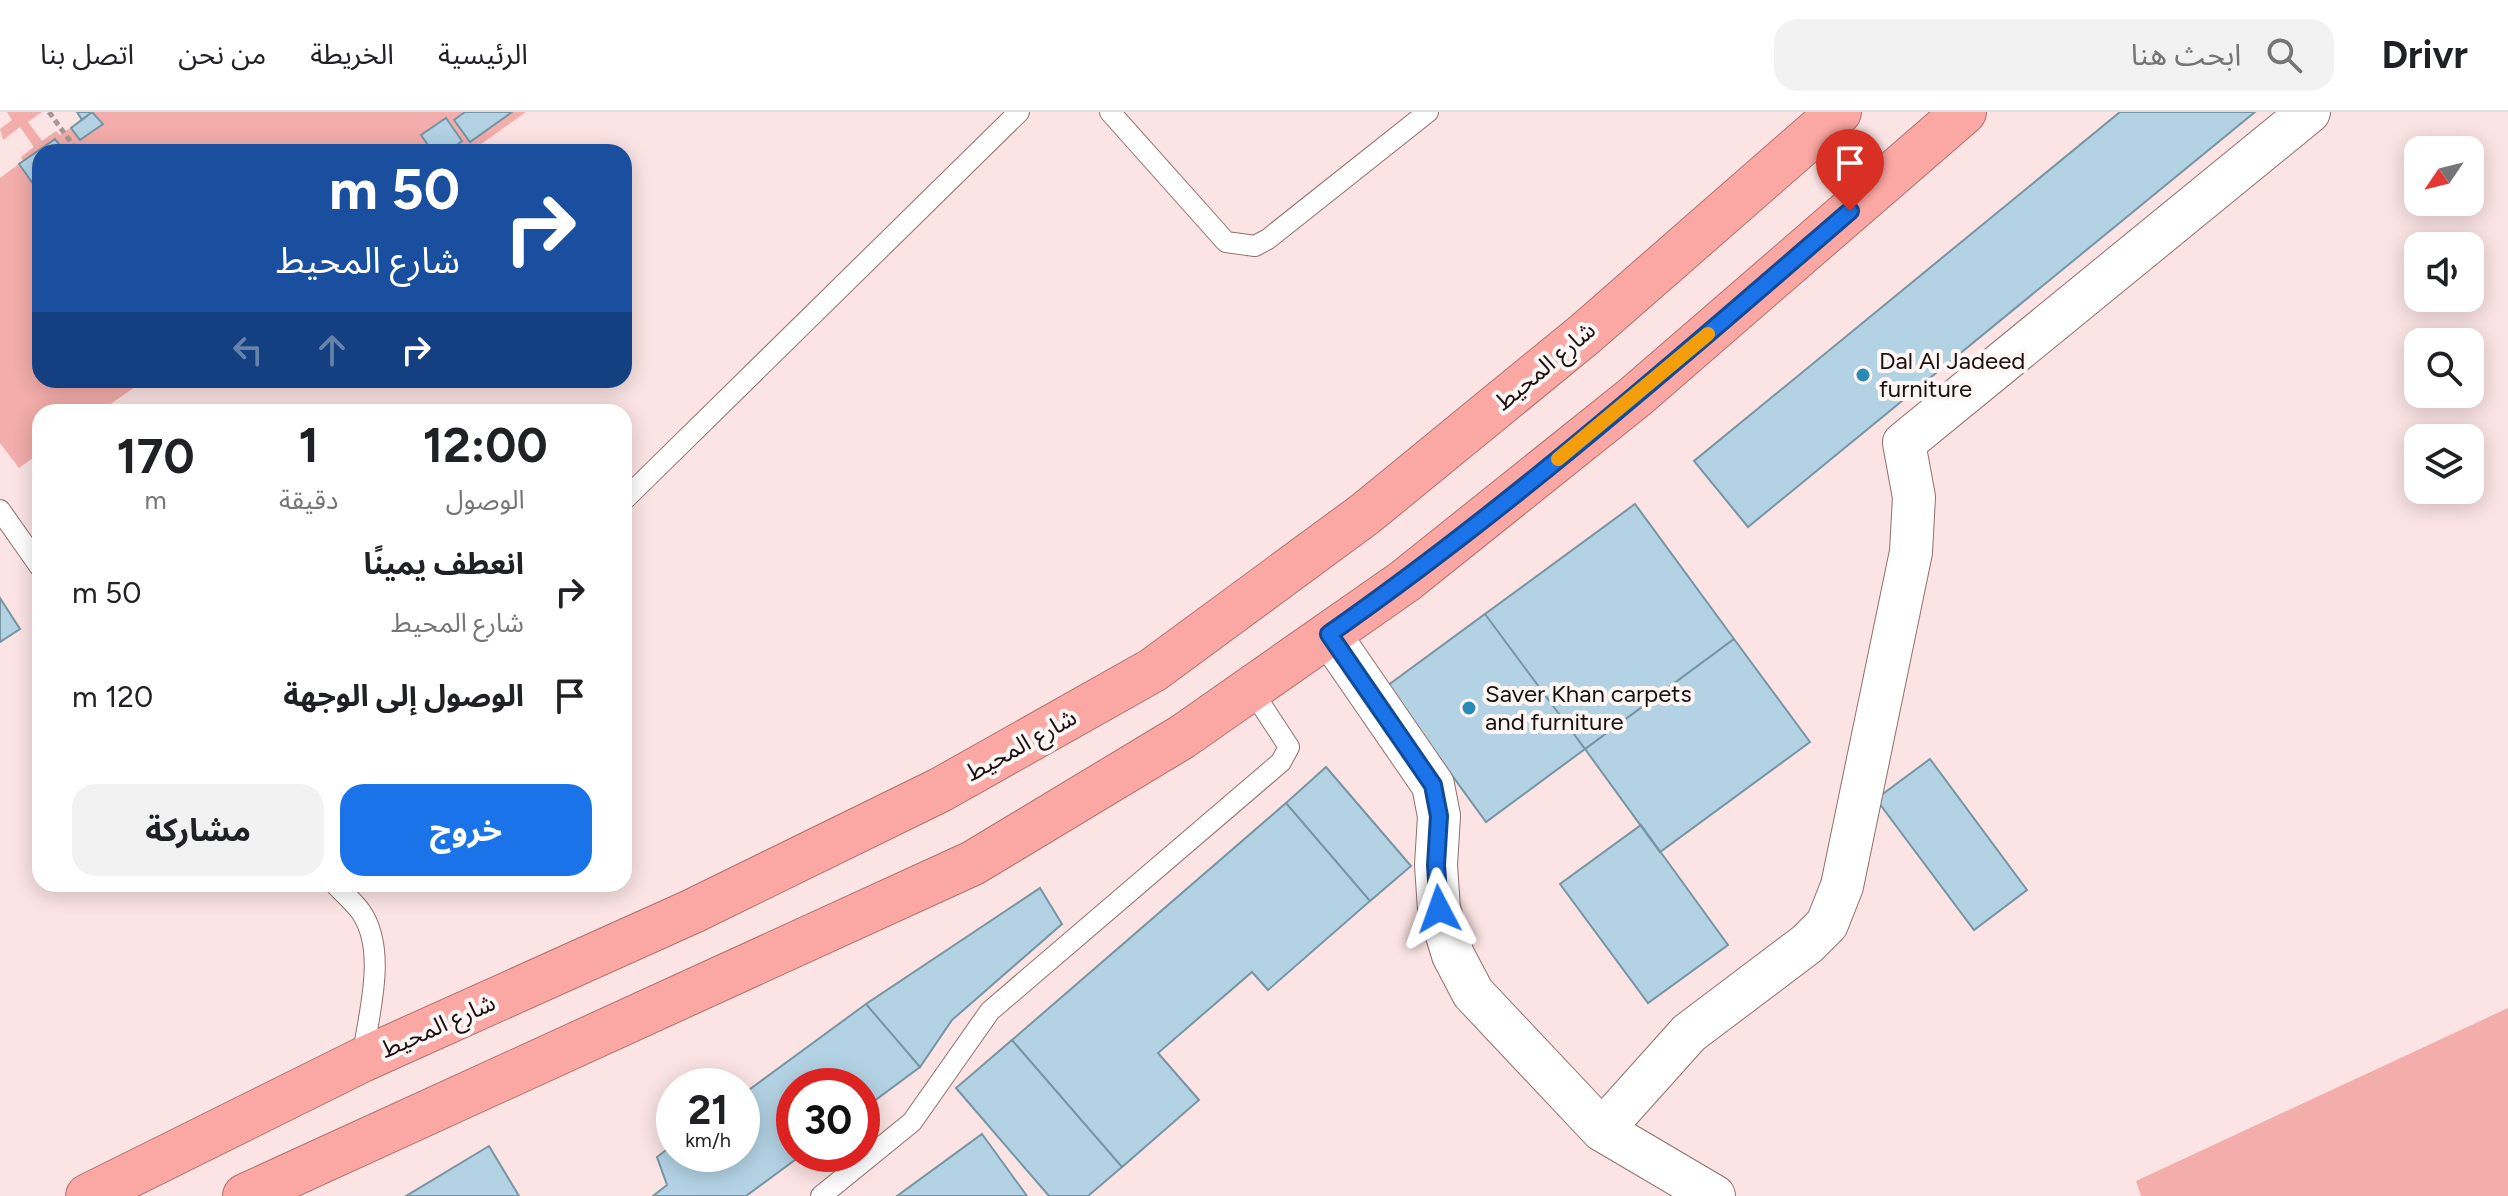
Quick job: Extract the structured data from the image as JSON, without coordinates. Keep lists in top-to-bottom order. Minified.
{"streets":{"highway":["شارع المحيط"]},"places":["Dal Al Jadeed furniture","Saver Khan carpets and furniture"],"north":"bottom left","page":{"header":"Drivr","search":"ابحث هنا","nav":["الرئيسية","الخريطة","من نحن","اتصل بنا"],"turn":["50 m","شارع المحيط"],"eta":["12:00","الوصول","1","دقيقة","170","m"],"list":[{"name":"انعطف يمينًا","note":"شارع المحيط","value":"50 m"},{"name":"الوصول إلى الوجهة","value":"120 m"}],"buttons":["خروج","مشاركة"],"speed":"21 km/h","limit":"30"}}
